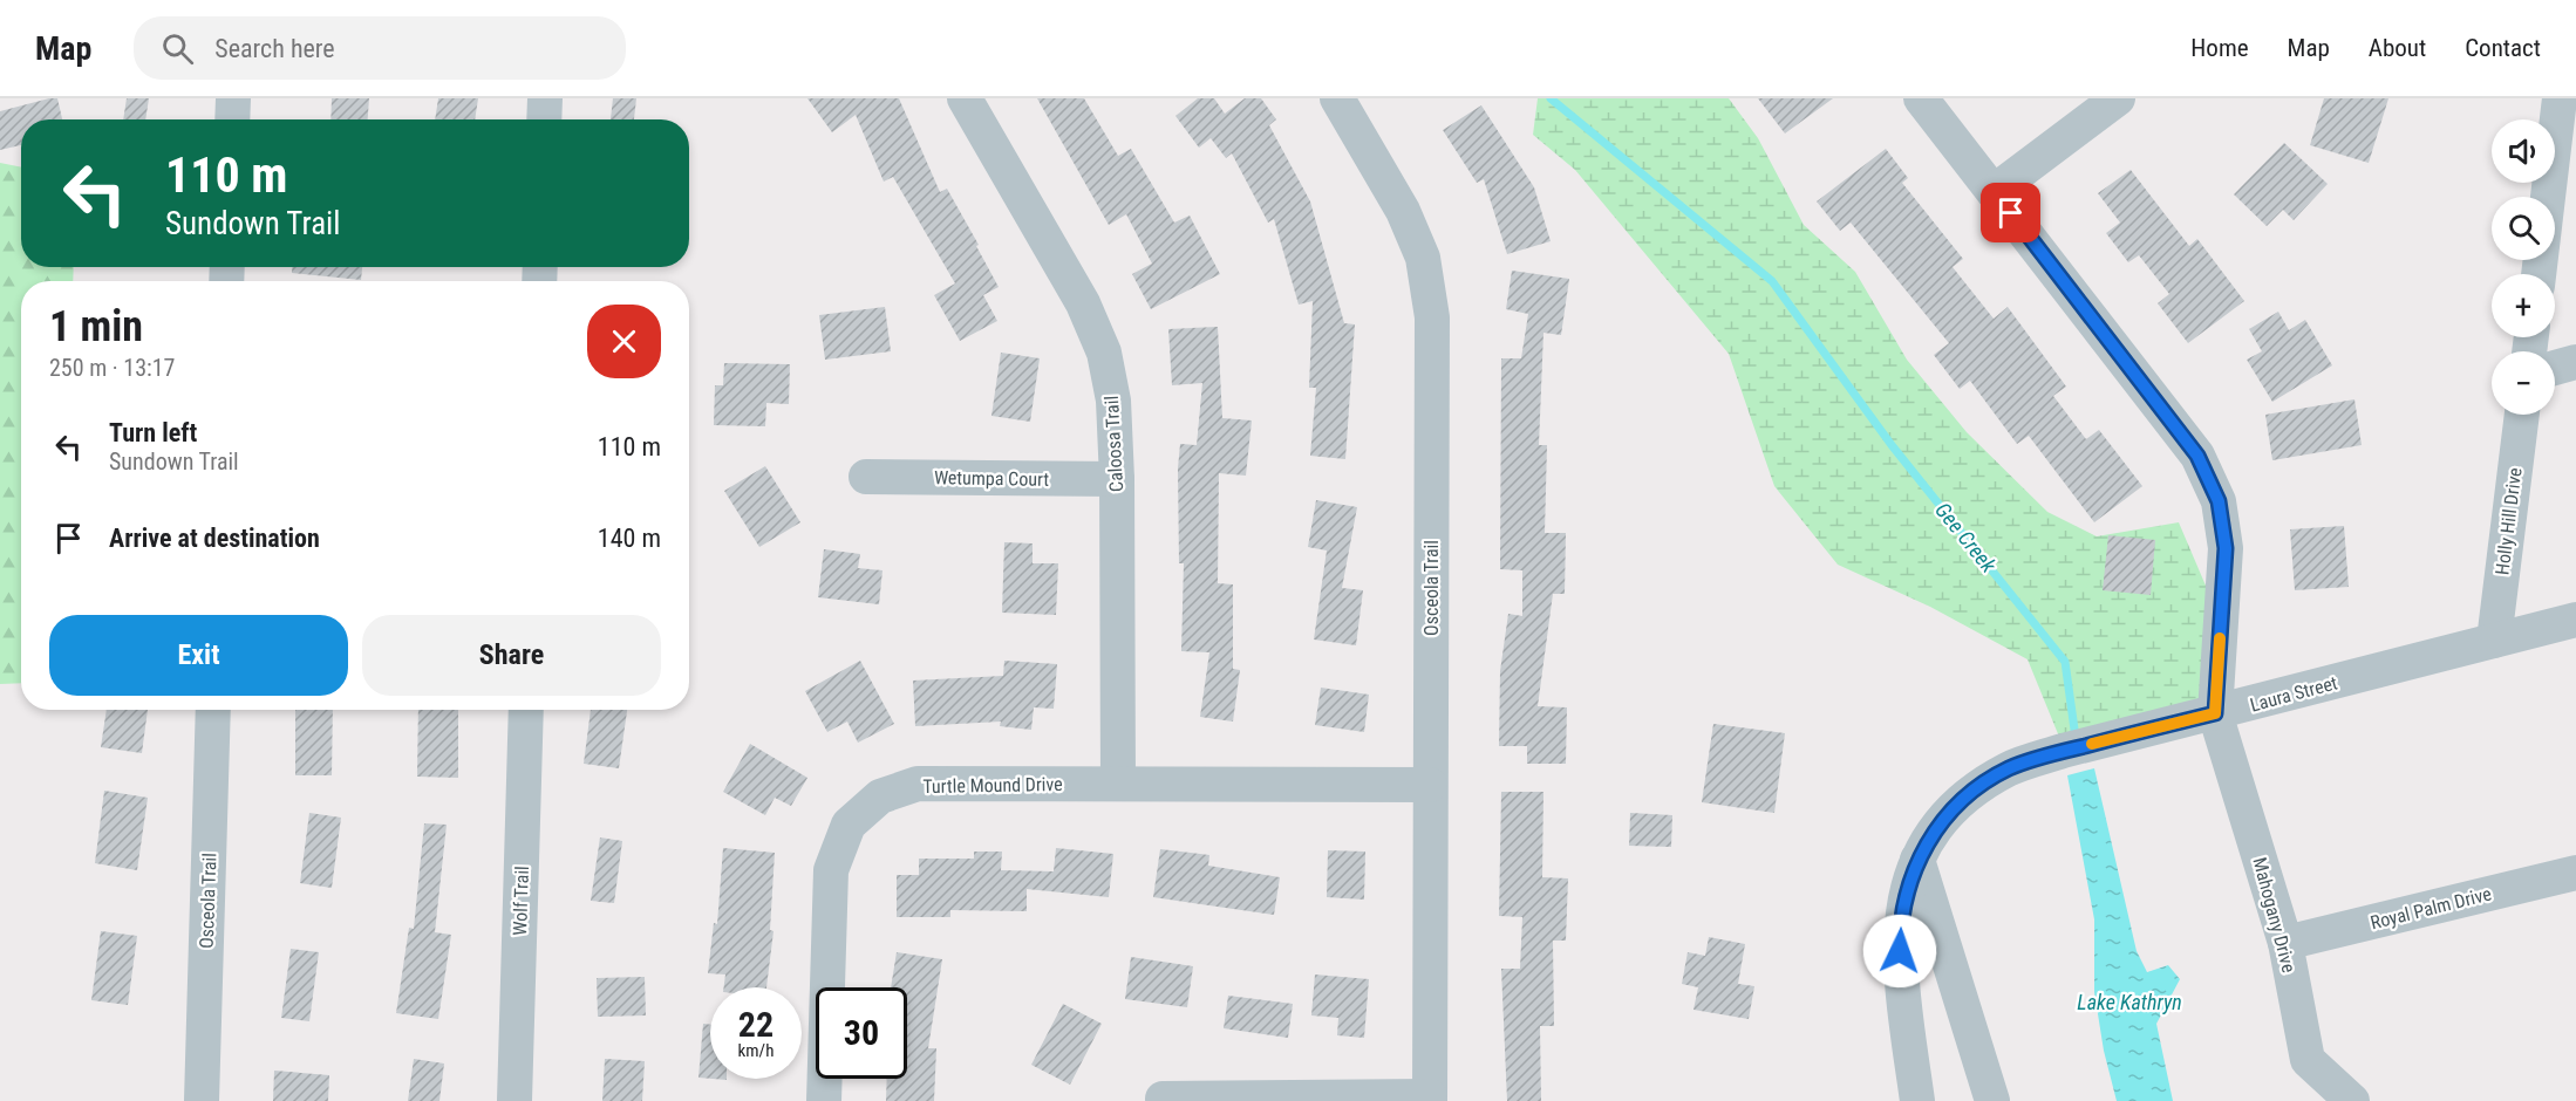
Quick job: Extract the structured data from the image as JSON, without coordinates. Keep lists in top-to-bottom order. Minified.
{"streets":{"street":["Caloosa Trail","Wetumpa Court","Holly Hill Drive","Osceola Trail","Laura Street","Turtle Mound Drive","Wolf Trail","Royal Palm Drive","Mahogany Drive"]},"crossings":[["Caloosa Trail","Wetumpa Court"],["Caloosa Trail","Turtle Mound Drive"],["Holly Hill Drive","Laura Street"],["Osceola Trail","Turtle Mound Drive"],["Laura Street","Mahogany Drive"],["Royal Palm Drive","Mahogany Drive"]],"water":["Gee Creek","Lake Kathryn"],"page":{"header":"Map","search":"Search here","nav":["Home","Map","About","Contact"],"map_buttons":["+","−"],"turn":["110 m","Sundown Trail"],"heading":["1 min","250 m · 13:17"],"list":[{"name":"Turn left","note":"Sundown Trail","value":"110 m"},{"name":"Arrive at destination","value":"140 m"}],"buttons":["Exit","Share"],"speed":"22 km/h","limit":"30"}}
